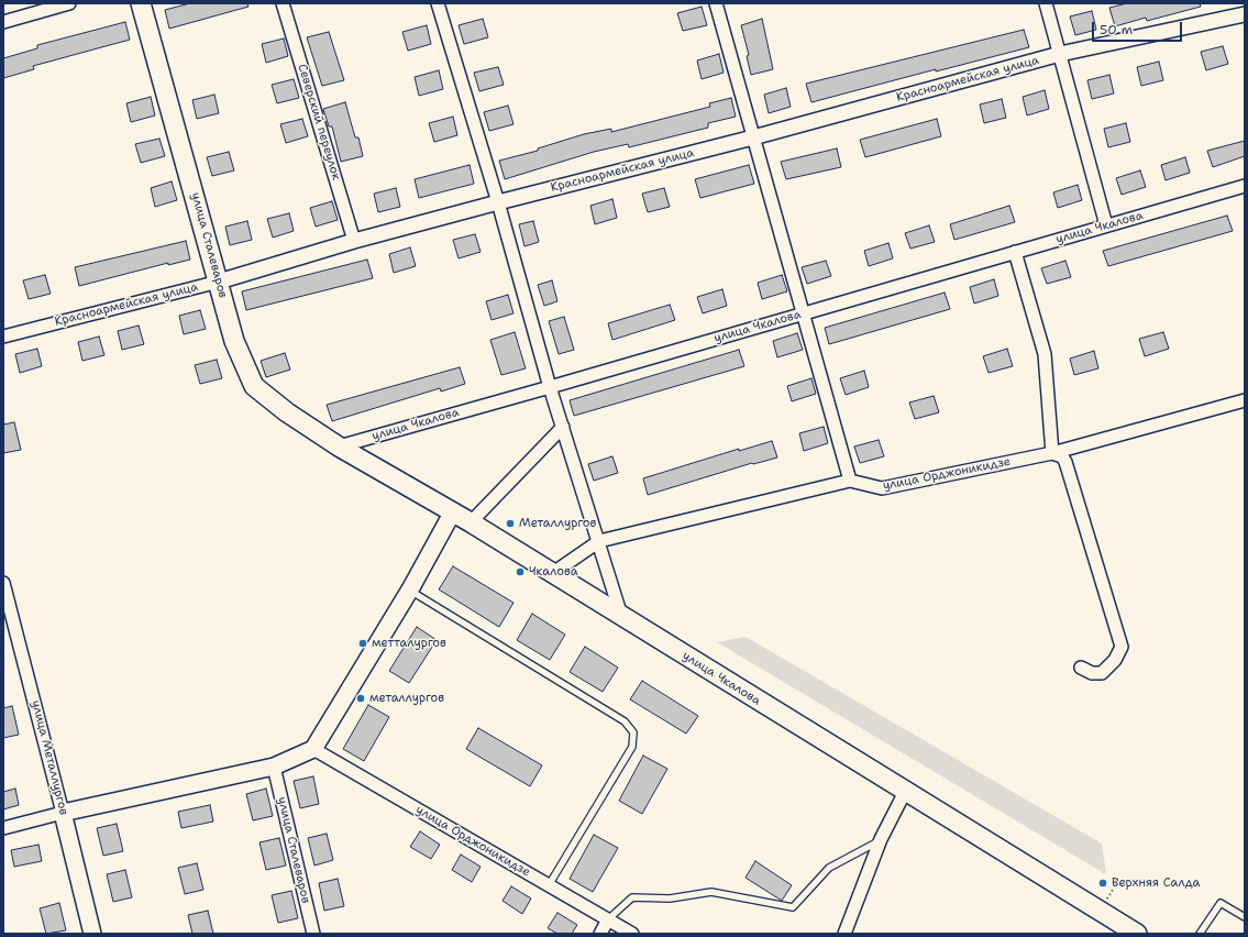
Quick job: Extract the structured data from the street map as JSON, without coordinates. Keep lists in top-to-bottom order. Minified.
{"streets":{"main road":["улица Чкалова","улица Сталеваров","улица Металлургов"],"street":["Красноармейская улица","Северский переулок","улица Орджоникидзе"]},"crossings":[["Красноармейская улица","Северский переулок"],["Красноармейская улица","улица Сталеваров"],["улица Чкалова","улица Сталеваров"],["улица Чкалова","улица Орджоникидзе"]],"places":["Металлургов","Чкалова","метталургов","металлургов","Верхняя Салда"],"scale_bar":"50 m"}
